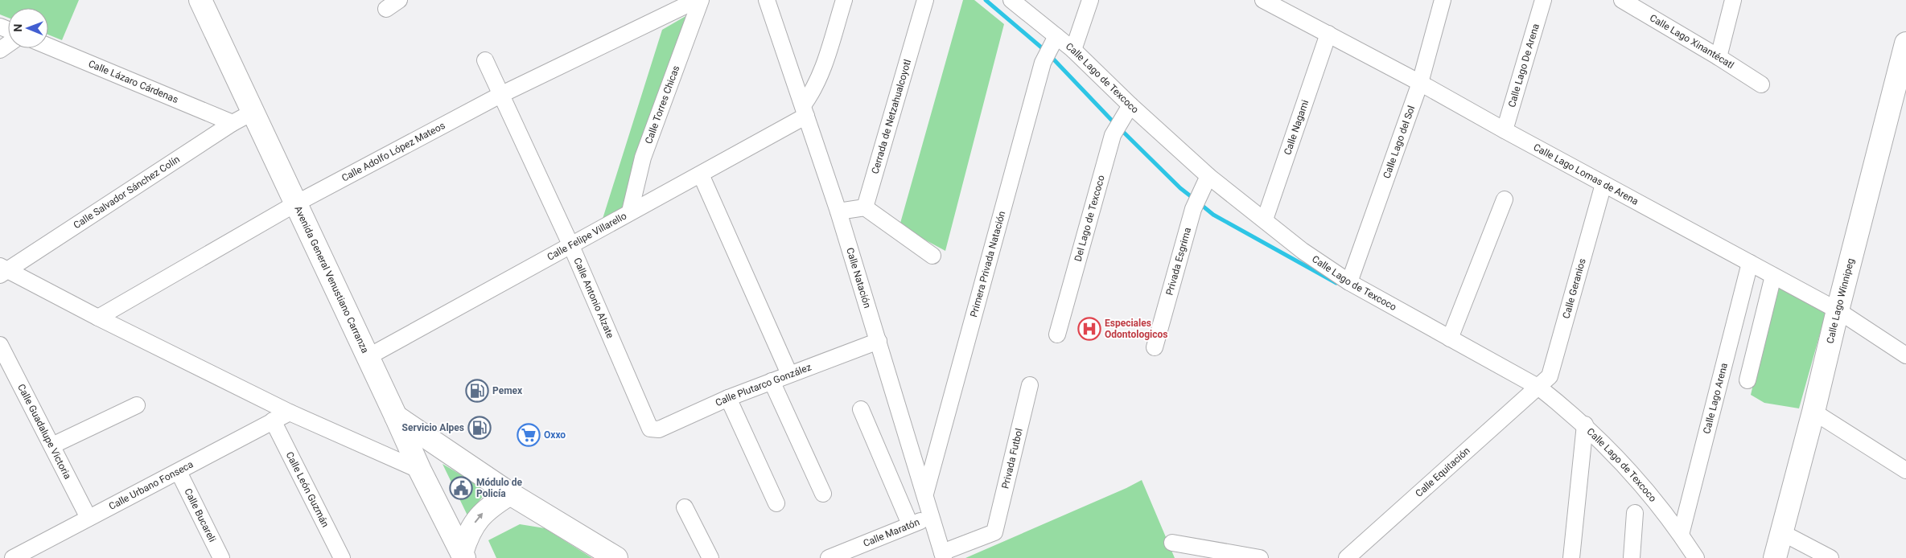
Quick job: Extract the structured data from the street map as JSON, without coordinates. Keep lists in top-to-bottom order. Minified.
{"streets":{"main road":["Avenida General Venustiano Carranza","Calle Lago Winnipeg"],"street":["Calle Lago Xinantécatl","Calle Lago De Arena","Calle Lago de Texcoco","Calle Lázaro Cárdenas","Calle Torres Chicas","Cerrada de Netzahualcoyotl","Calle Nagami","Calle Lago del Sol","Calle Adolfo López Mateos","Calle Lago Lomas de Arena","Calle Salvador Sánchez Colín","Del Lago de Texcoco","Calle Felipe Villarello","Privada Esgrima","Primera Privada Natación","Calle Natación","Calle Geranios","Calle Antonio Alzate","Calle Plutarco González","Calle Lago Arena","Calle Guadalupe Victoria","Privada Futbol","Calle Equitación","Calle Urbano Fonseca","Calle León Guzmán","Calle Bucareli","Calle Maratón"]},"crossings":[["Calle Lago De Arena","Calle Lago Lomas de Arena"],["Calle Lago de Texcoco","Calle Nagami"],["Calle Lago de Texcoco","Calle Lago del Sol"],["Calle Lago de Texcoco","Del Lago de Texcoco"],["Calle Lago de Texcoco","Privada Esgrima"],["Calle Lago de Texcoco","Primera Privada Natación"],["Calle Lago de Texcoco","Calle Geranios"],["Calle Lago de Texcoco","Calle Lago Arena"],["Calle Lago de Texcoco","Calle Equitación"],["Calle Lázaro Cárdenas","Calle Salvador Sánchez Colín"],["Calle Torres Chicas","Calle Felipe Villarello"],["Calle Nagami","Calle Lago Lomas de Arena"],["Calle Lago del Sol","Calle Lago Lomas de Arena"],["Calle Adolfo López Mateos","Avenida General Venustiano Carranza"],["Calle Adolfo López Mateos","Calle Antonio Alzate"],["Calle Lago Lomas de Arena","Calle Geranios"],["Calle Lago Lomas de Arena","Calle Lago Winnipeg"],["Calle Lago Lomas de Arena","Calle Lago Arena"],["Calle Salvador Sánchez Colín","Avenida General Venustiano Carranza"],["Calle Felipe Villarello","Calle Natación"],["Calle Felipe Villarello","Avenida General Venustiano Carranza"],["Calle Felipe Villarello","Calle Antonio Alzate"],["Primera Privada Natación","Calle Natación"],["Calle Natación","Calle Plutarco González"],["Calle Natación","Privada Futbol"],["Calle Natación","Calle Maratón"],["Calle Geranios","Calle Equitación"],["Calle Antonio Alzate","Calle Plutarco González"],["Calle Guadalupe Victoria","Calle Urbano Fonseca"],["Calle Urbano Fonseca","Calle León Guzmán"],["Calle Urbano Fonseca","Calle Bucareli"]],"places":{"hospital":["Especiales Odontologicos"],"fuel station":["Pemex","Servicio Alpes"],"supermarket":["Oxxo"],"public building":["Módulo de Policía"]},"north":"left"}
